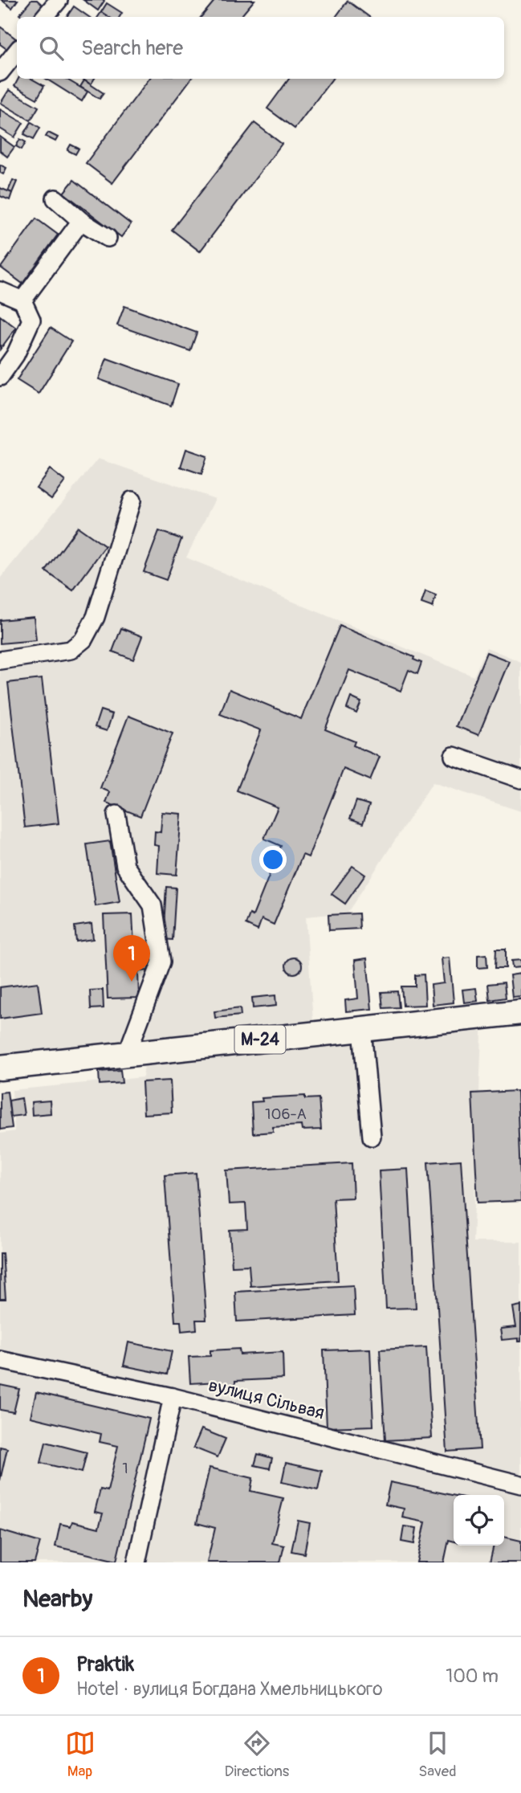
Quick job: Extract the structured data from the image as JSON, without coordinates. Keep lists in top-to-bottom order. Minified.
{"streets":{"highway":["М-24"],"street":["вулиця Сільвая"]},"house_numbers":["106-А","1"],"page":{"search":"Search here","pins":"1","heading":"Nearby","list":[{"mark":"1","name":"Praktik","note":"Hotel · вулиця Богдана Хмельницького","value":"100 m"}],"nav":["Map","Directions","Saved"]}}
